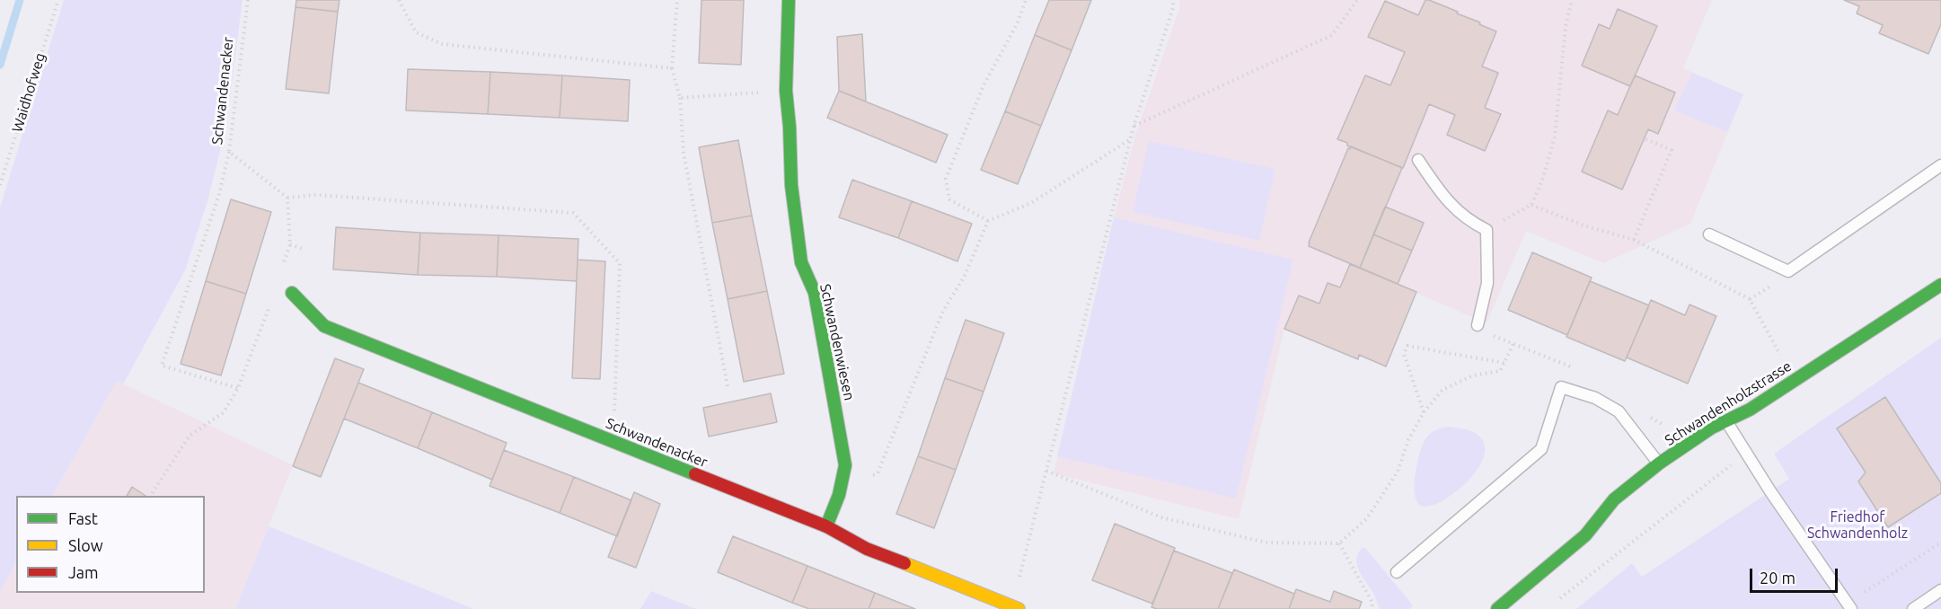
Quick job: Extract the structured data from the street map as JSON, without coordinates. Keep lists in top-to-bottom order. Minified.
{"streets":{"street":["Schwandenacker","Schwandenwiesen","Schwandenholzstrasse"],"path":["Waidhofweg"]},"crossings":[["Schwandenacker","Schwandenwiesen"]],"parks":["Friedhof Schwandenholz"],"legend":["Fast","Slow","Jam"],"scale_bar":"20 m"}
